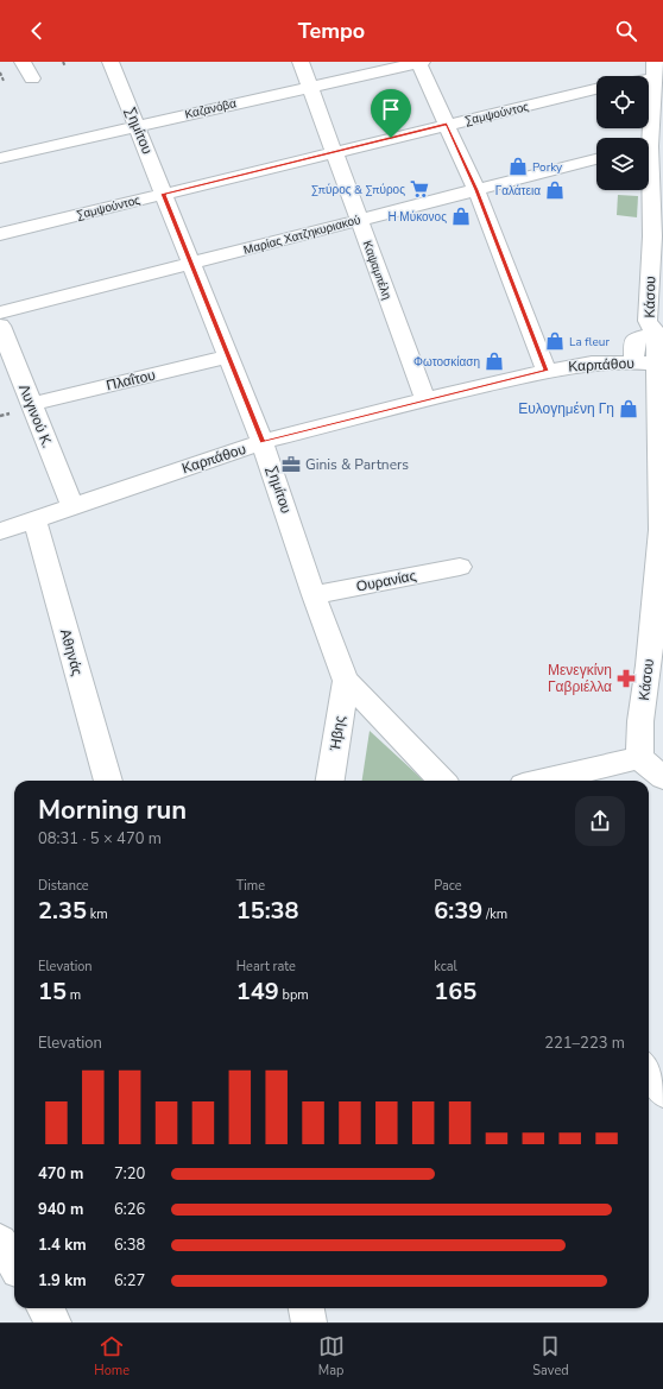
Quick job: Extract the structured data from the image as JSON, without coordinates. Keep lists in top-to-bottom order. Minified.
{"streets":{"street":["Καζανόβα","Σαμψούντος","Σημίτου","Μαρίας Χατζηκυριακού","Καψαμπέλη","Κάσου","Καρπάθου","Πλαΐτου","Λυγινού Κ.","Ουρανίας","Αθηνάς","Ήβης"]},"crossings":[["Καζανόβα","Σημίτου"],["Καζανόβα","Καψαμπέλη"],["Σαμψούντος","Σημίτου"],["Σαμψούντος","Καψαμπέλη"],["Σημίτου","Μαρίας Χατζηκυριακού"],["Σημίτου","Καρπάθου"],["Σημίτου","Πλαΐτου"],["Σημίτου","Ουρανίας"],["Σημίτου","Ήβης"],["Μαρίας Χατζηκυριακού","Καψαμπέλη"],["Καψαμπέλη","Καρπάθου"],["Κάσου","Καρπάθου"],["Καρπάθου","Λυγινού Κ."],["Καρπάθου","Αθηνάς"],["Πλαΐτου","Λυγινού Κ."]],"places":{"shop":["Porky","Γαλάτεια","Η Μύκονος","La fleur","Φωτοσκίαση","Ευλογημένη Γη"],"supermarket":["Σπύρος & Σπύρος"],"office":["Ginis & Partners"],"pharmacy":["Μενεγκίνη Γαβριέλλα"]},"page":{"header":"Tempo","heading":["Morning run","08:31 · 5 × 470 m"],"stats":[["Distance","2.35 km"],["Time","15:38"],["Pace","6:39 /km"],["Elevation","15 m"],["Heart rate","149 bpm"],["kcal","165"]],"chart":["Elevation","221–223 m"],"list":[{"name":"470 m","note":"7:20"},{"name":"940 m","note":"6:26"},{"name":"1.4 km","note":"6:38"},{"name":"1.9 km","note":"6:27"}],"tabs":["Home","Map","Saved"]}}
